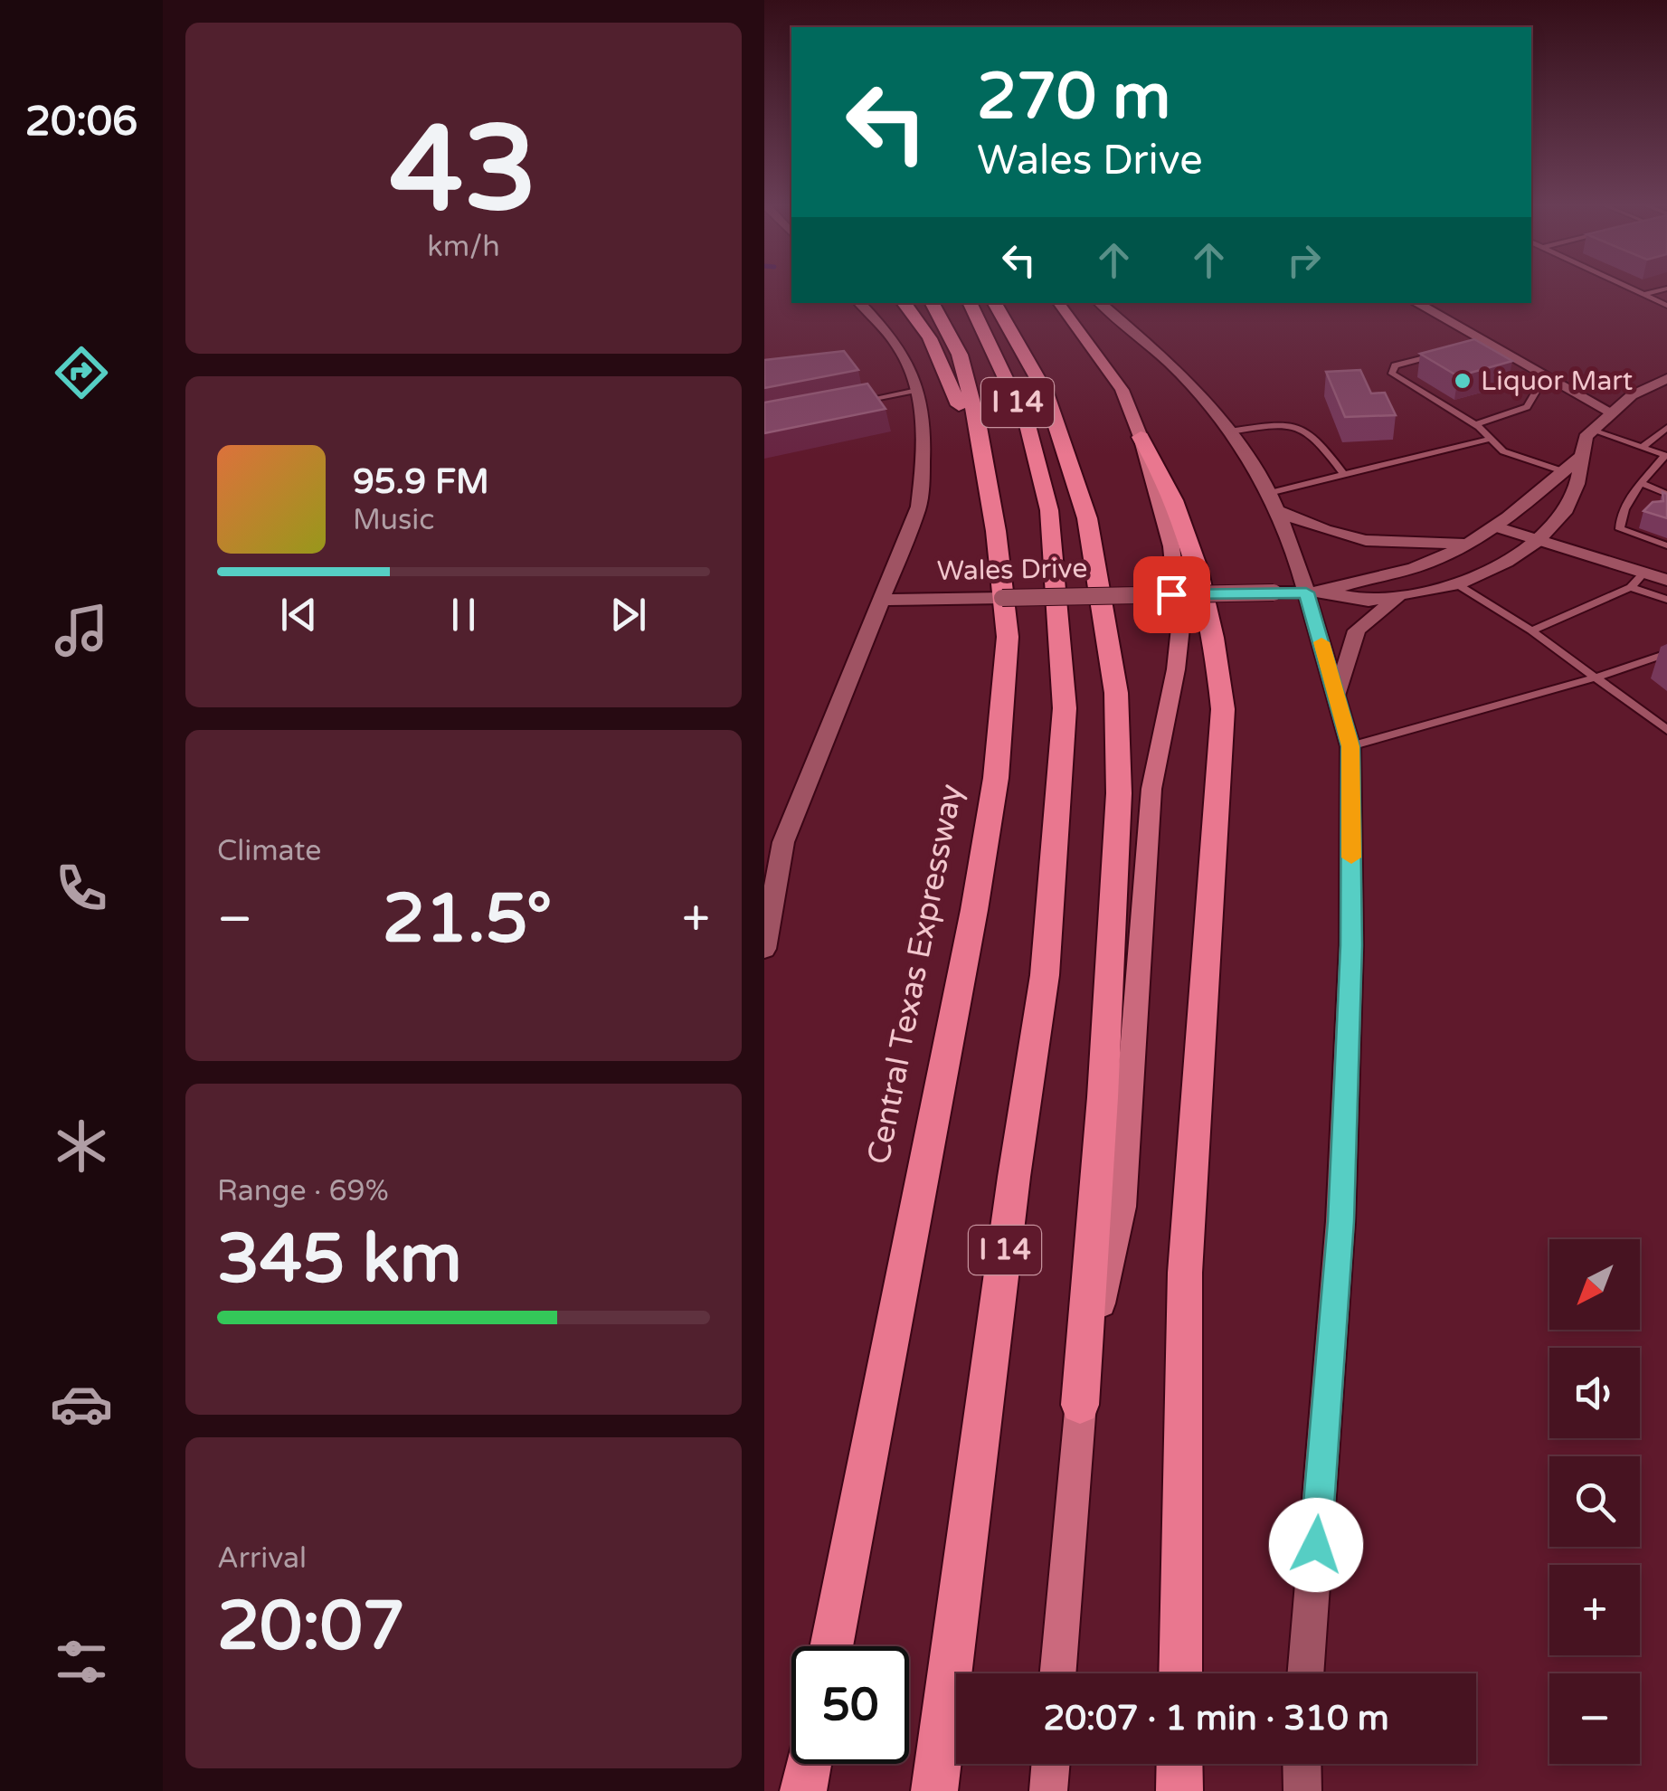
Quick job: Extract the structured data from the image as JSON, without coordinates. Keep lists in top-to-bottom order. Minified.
{"streets":{"highway":["I 14","Central Texas Expressway"],"main road":["Wales Drive"]},"places":["Liquor Mart"],"north":"bottom left","page":{"tabs":"20:06","tile":[["43","km/h"],"Climate",["Range · 69%","345 km"],["Arrival","20:07"]],"turn":["270 m","Wales Drive"],"song":["95.9 FM","Music"],"heat":["−","21.5°","+"],"map_buttons":["+","−"],"limit":"50","trip":"20:07 · 1 min · 310 m"}}
